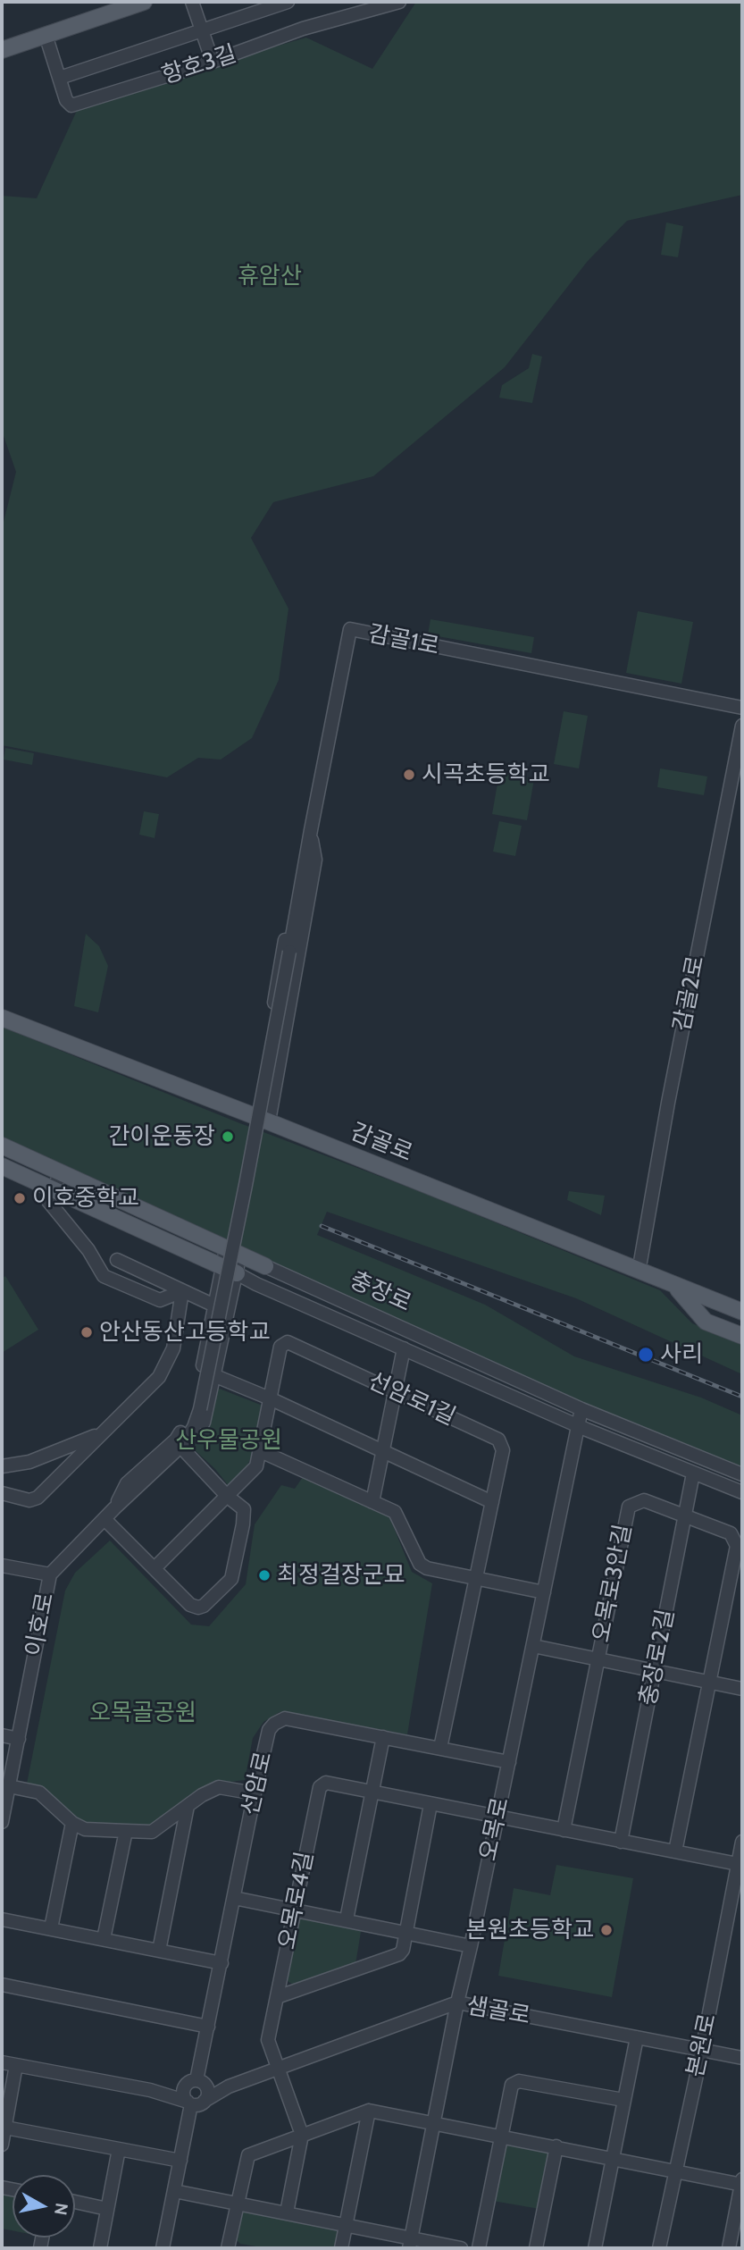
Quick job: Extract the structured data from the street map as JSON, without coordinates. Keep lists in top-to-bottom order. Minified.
{"streets":{"main road":["감골로","충장로"],"street":["항호3길","감골1로","감골2로","선암로1길","오목로3안길","이호로","충장로2길","선암로","오목로","오목로4길","샘골로","본원로"]},"crossings":[["감골1로","이호로"],["감골2로","감골로"],["충장로","충장로2길"],["충장로","오목로"],["선암로1길","선암로"],["오목로3안길","충장로2길"],["오목로3안길","오목로4길"],["충장로2길","오목로4길"],["선암로","오목로"],["선암로","샘골로"],["오목로","오목로4길"],["오목로","샘골로"],["오목로4길","샘골로"],["오목로4길","본원로"],["샘골로","본원로"]],"parks":["휴암산","산우물공원","오목골공원"],"places":["시곡초등학교","간이운동장","이호중학교","안산동산고등학교","사리","최정걸장군묘","본원초등학교"],"north":"right"}
